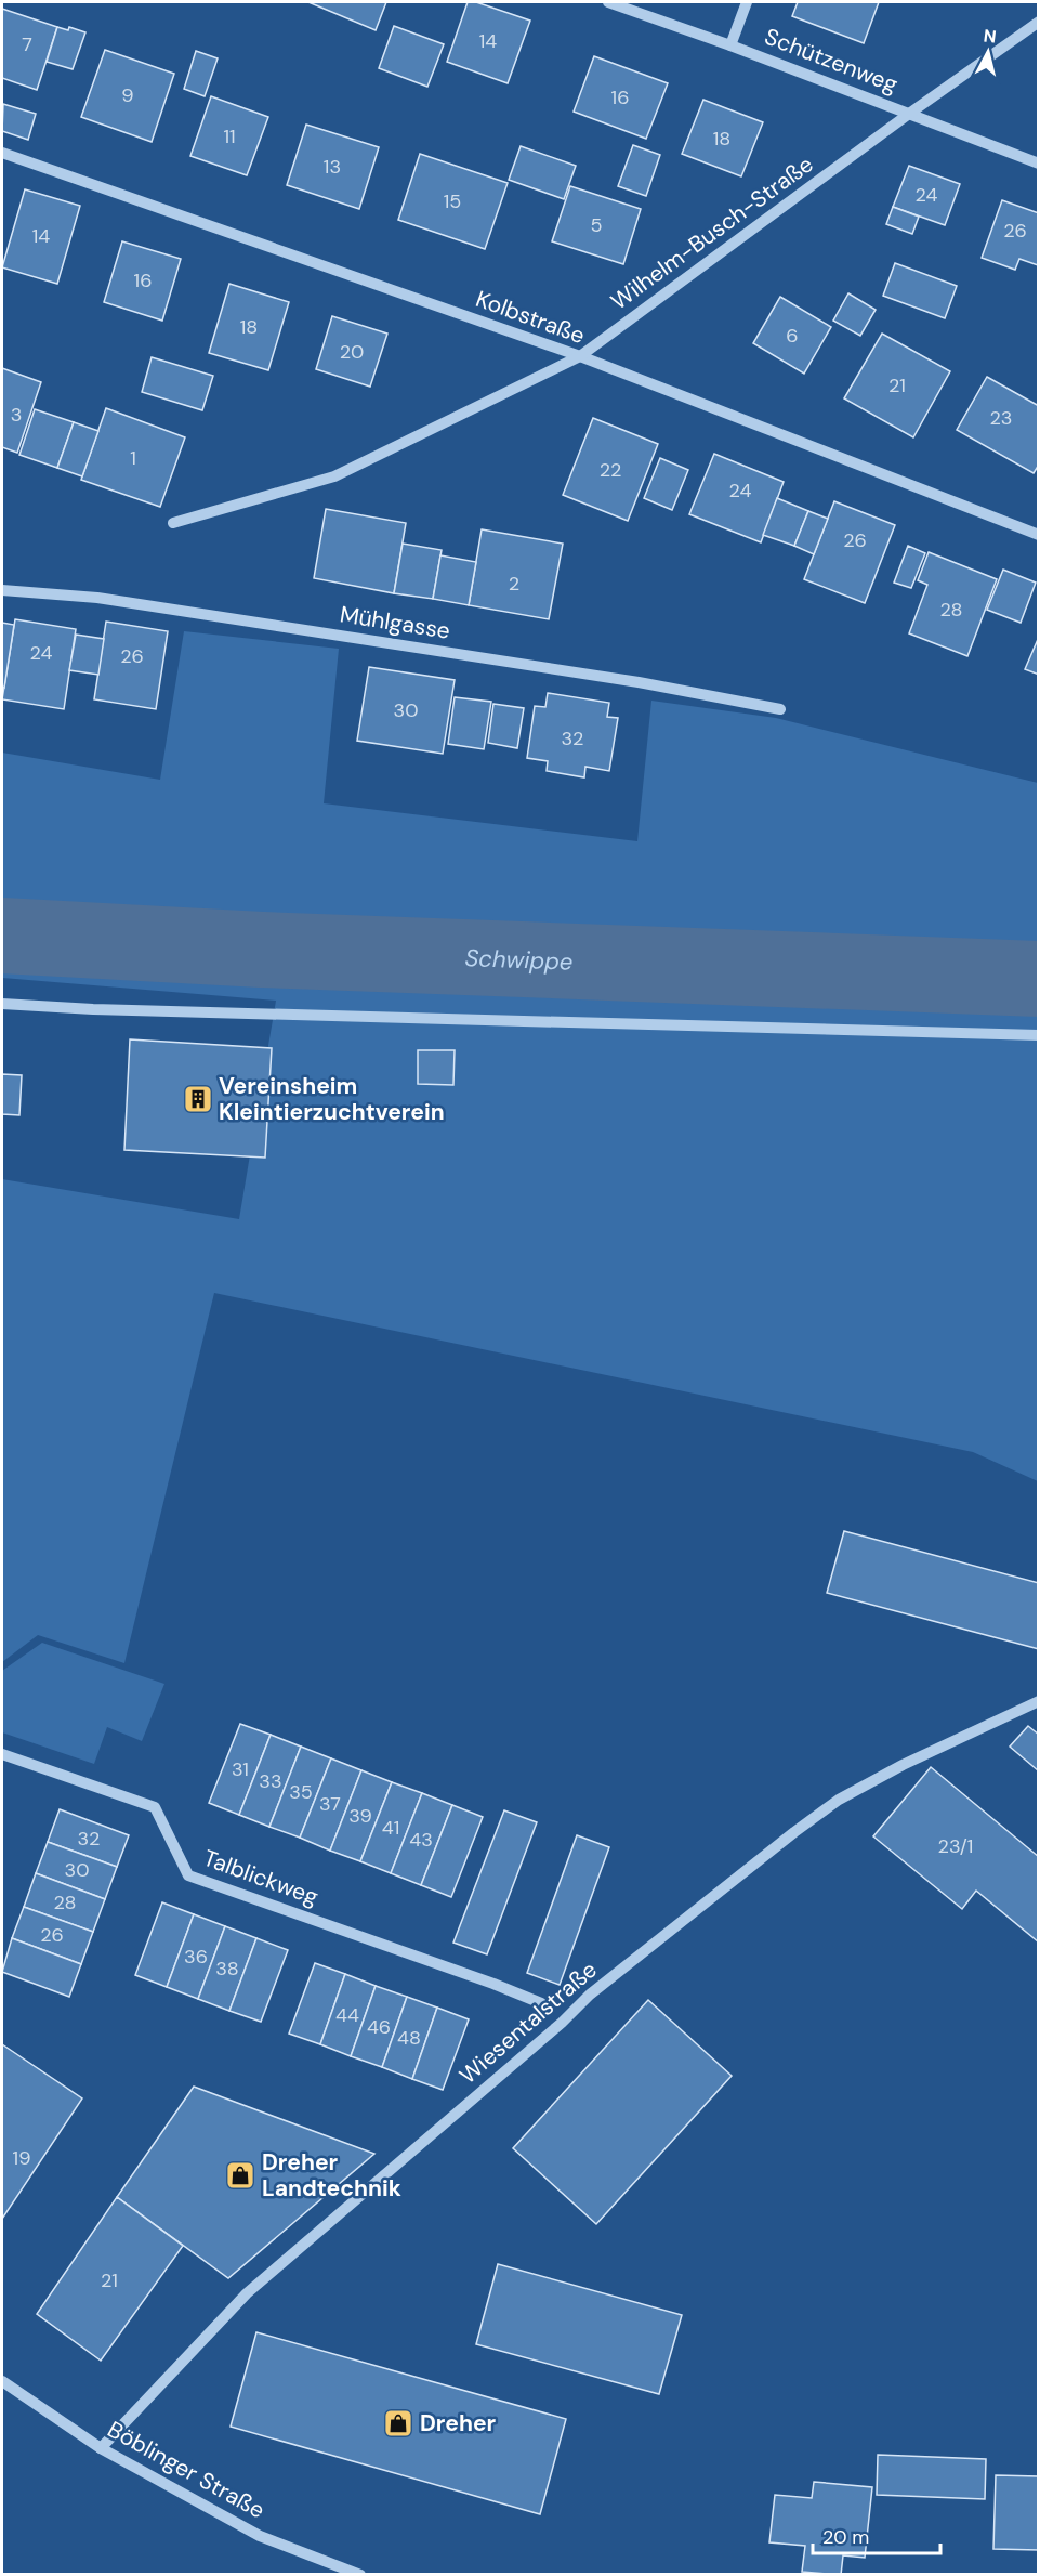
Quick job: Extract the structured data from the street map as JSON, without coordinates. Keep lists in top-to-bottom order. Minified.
{"streets":{"street":["Schützenweg","Wilhelm-Busch-Straße","Kolbstraße","Mühlgasse","Talblickweg","Wiesentalstraße","Böblinger Straße"]},"crossings":[["Schützenweg","Wilhelm-Busch-Straße"],["Wilhelm-Busch-Straße","Kolbstraße"],["Wiesentalstraße","Böblinger Straße"]],"water":["Schwippe"],"places":{"building":["Vereinsheim Kleintierzuchtverein"],"shop":["Dreher Landtechnik","Dreher"]},"house_numbers":["14","7","9","16","11","18","13","24","15","5","26","14","16","18","6","20","21","3","23","1","22","24","26","2","28","24","26","30","32","31","33","35","37","39","41","32","43","23/1","30","28","26","36","38","44","46","48","19","21"],"scale_bar":"20 m","north":"top"}
